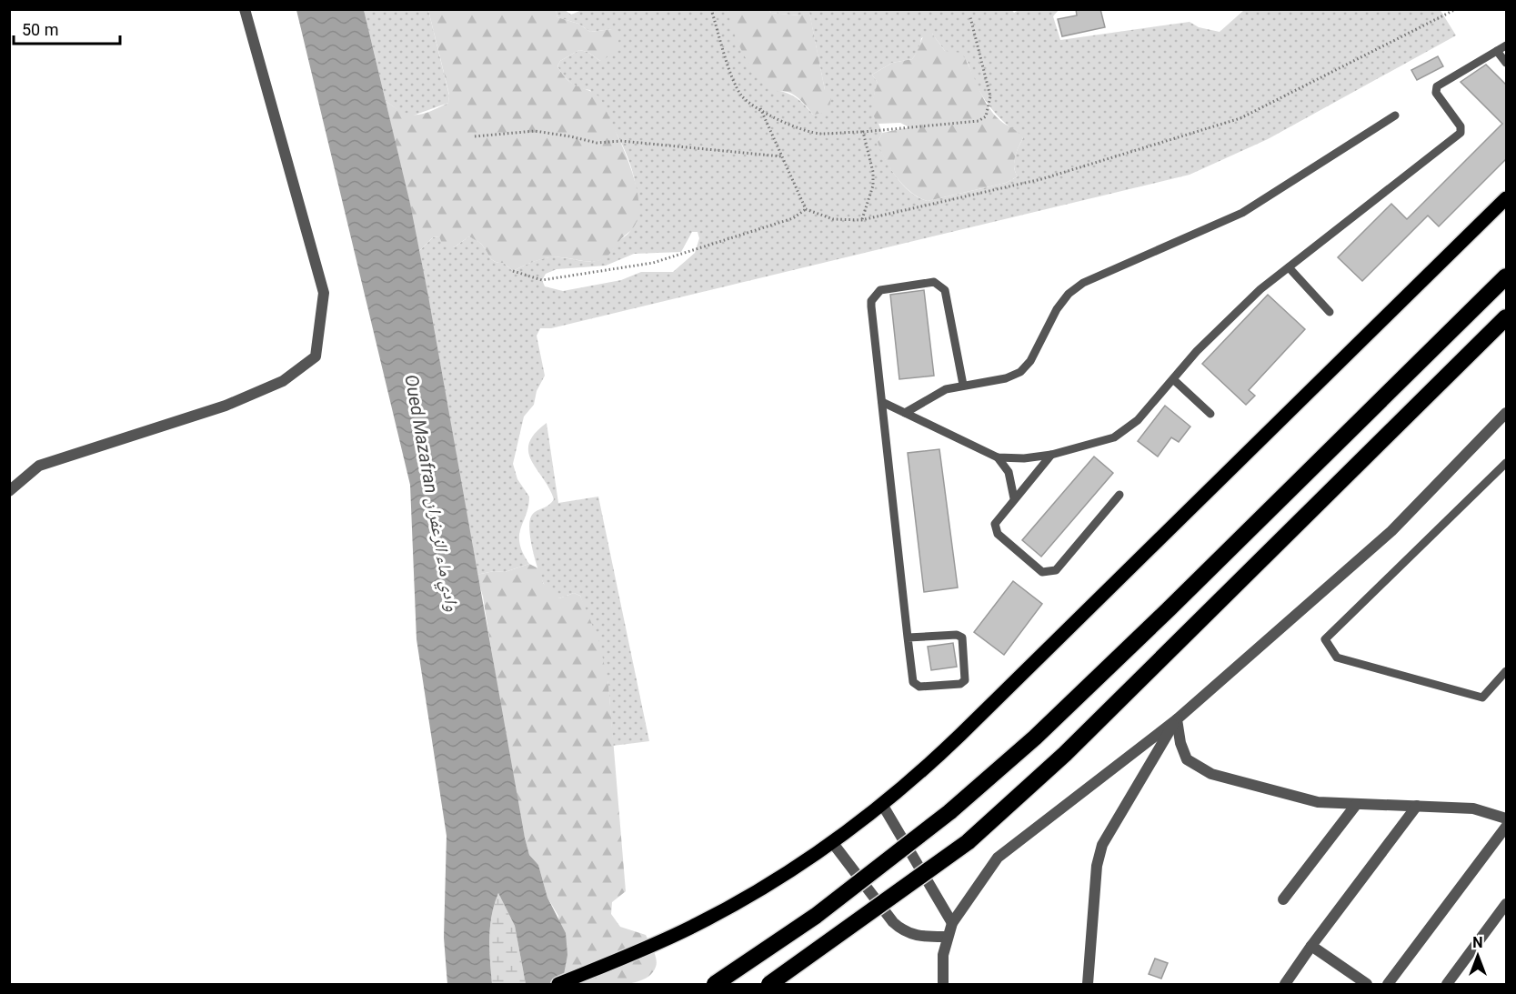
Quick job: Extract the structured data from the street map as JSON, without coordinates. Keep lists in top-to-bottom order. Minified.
{"water":["Oued Mazafran وادي ماء الزعفران"],"scale_bar":"50 m","north":"top"}
